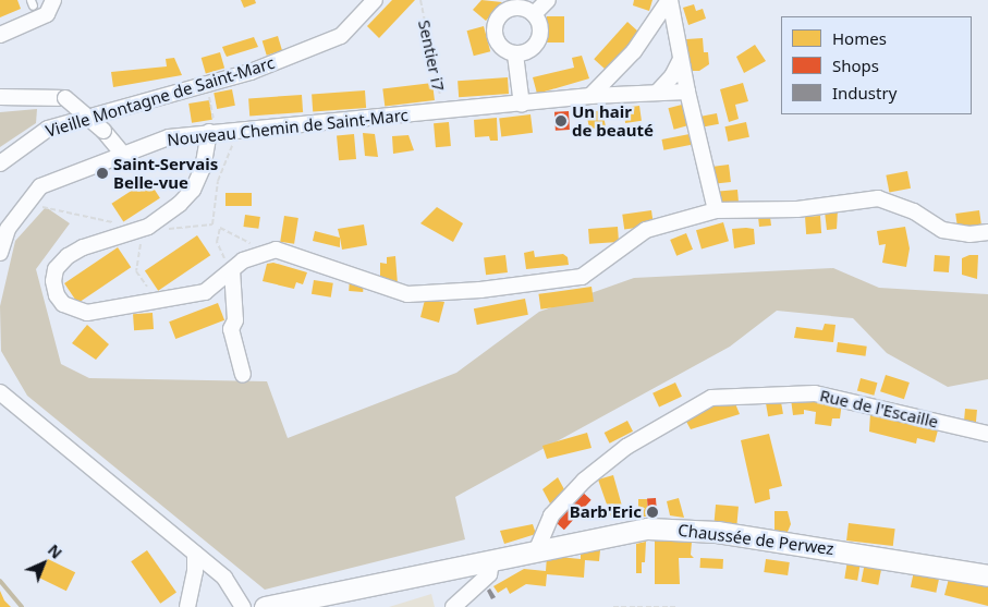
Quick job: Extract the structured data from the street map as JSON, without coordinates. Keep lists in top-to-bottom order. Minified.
{"streets":{"main road":["Chaussée de Perwez"],"street":["Vieille Montagne de Saint-Marc","Nouveau Chemin de Saint-Marc","Rue de l'Escaille"],"path":["Sentier i7"]},"crossings":[["Sentier i7","Nouveau Chemin de Saint-Marc"],["Rue de l'Escaille","Chaussée de Perwez"]],"places":["Un hair de beauté","Saint-Servais Belle-vue","Barb'Eric"],"legend":["Homes","Shops","Industry"],"north":"top right"}
